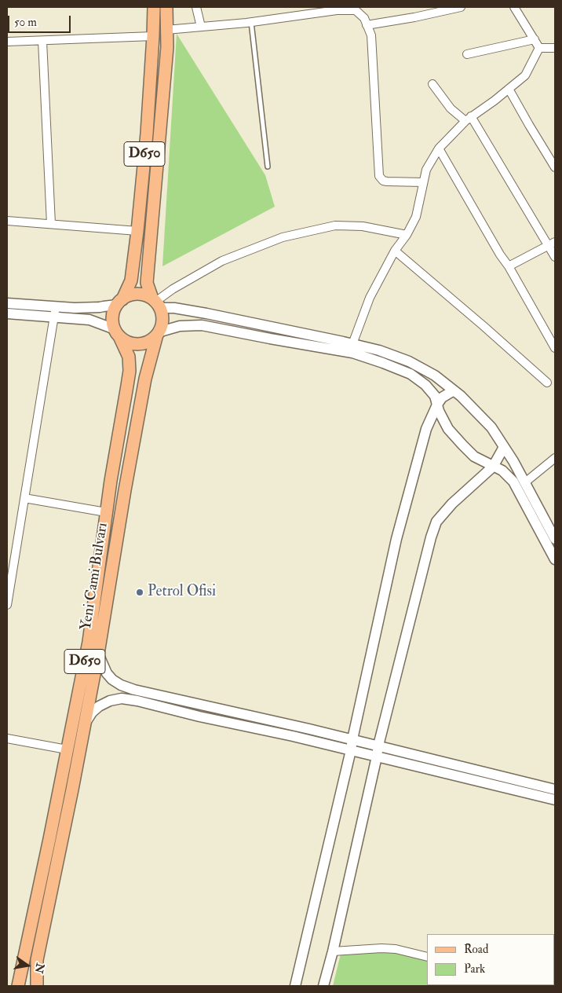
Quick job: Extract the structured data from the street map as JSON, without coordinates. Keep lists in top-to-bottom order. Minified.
{"streets":{"main road":["D650","Yeni Cami Bulvarı"]},"crossings":[["D650","Yeni Cami Bulvarı"]],"places":["Petrol Ofisi"],"legend":["Road","Park"],"scale_bar":"50 m","north":"right"}
